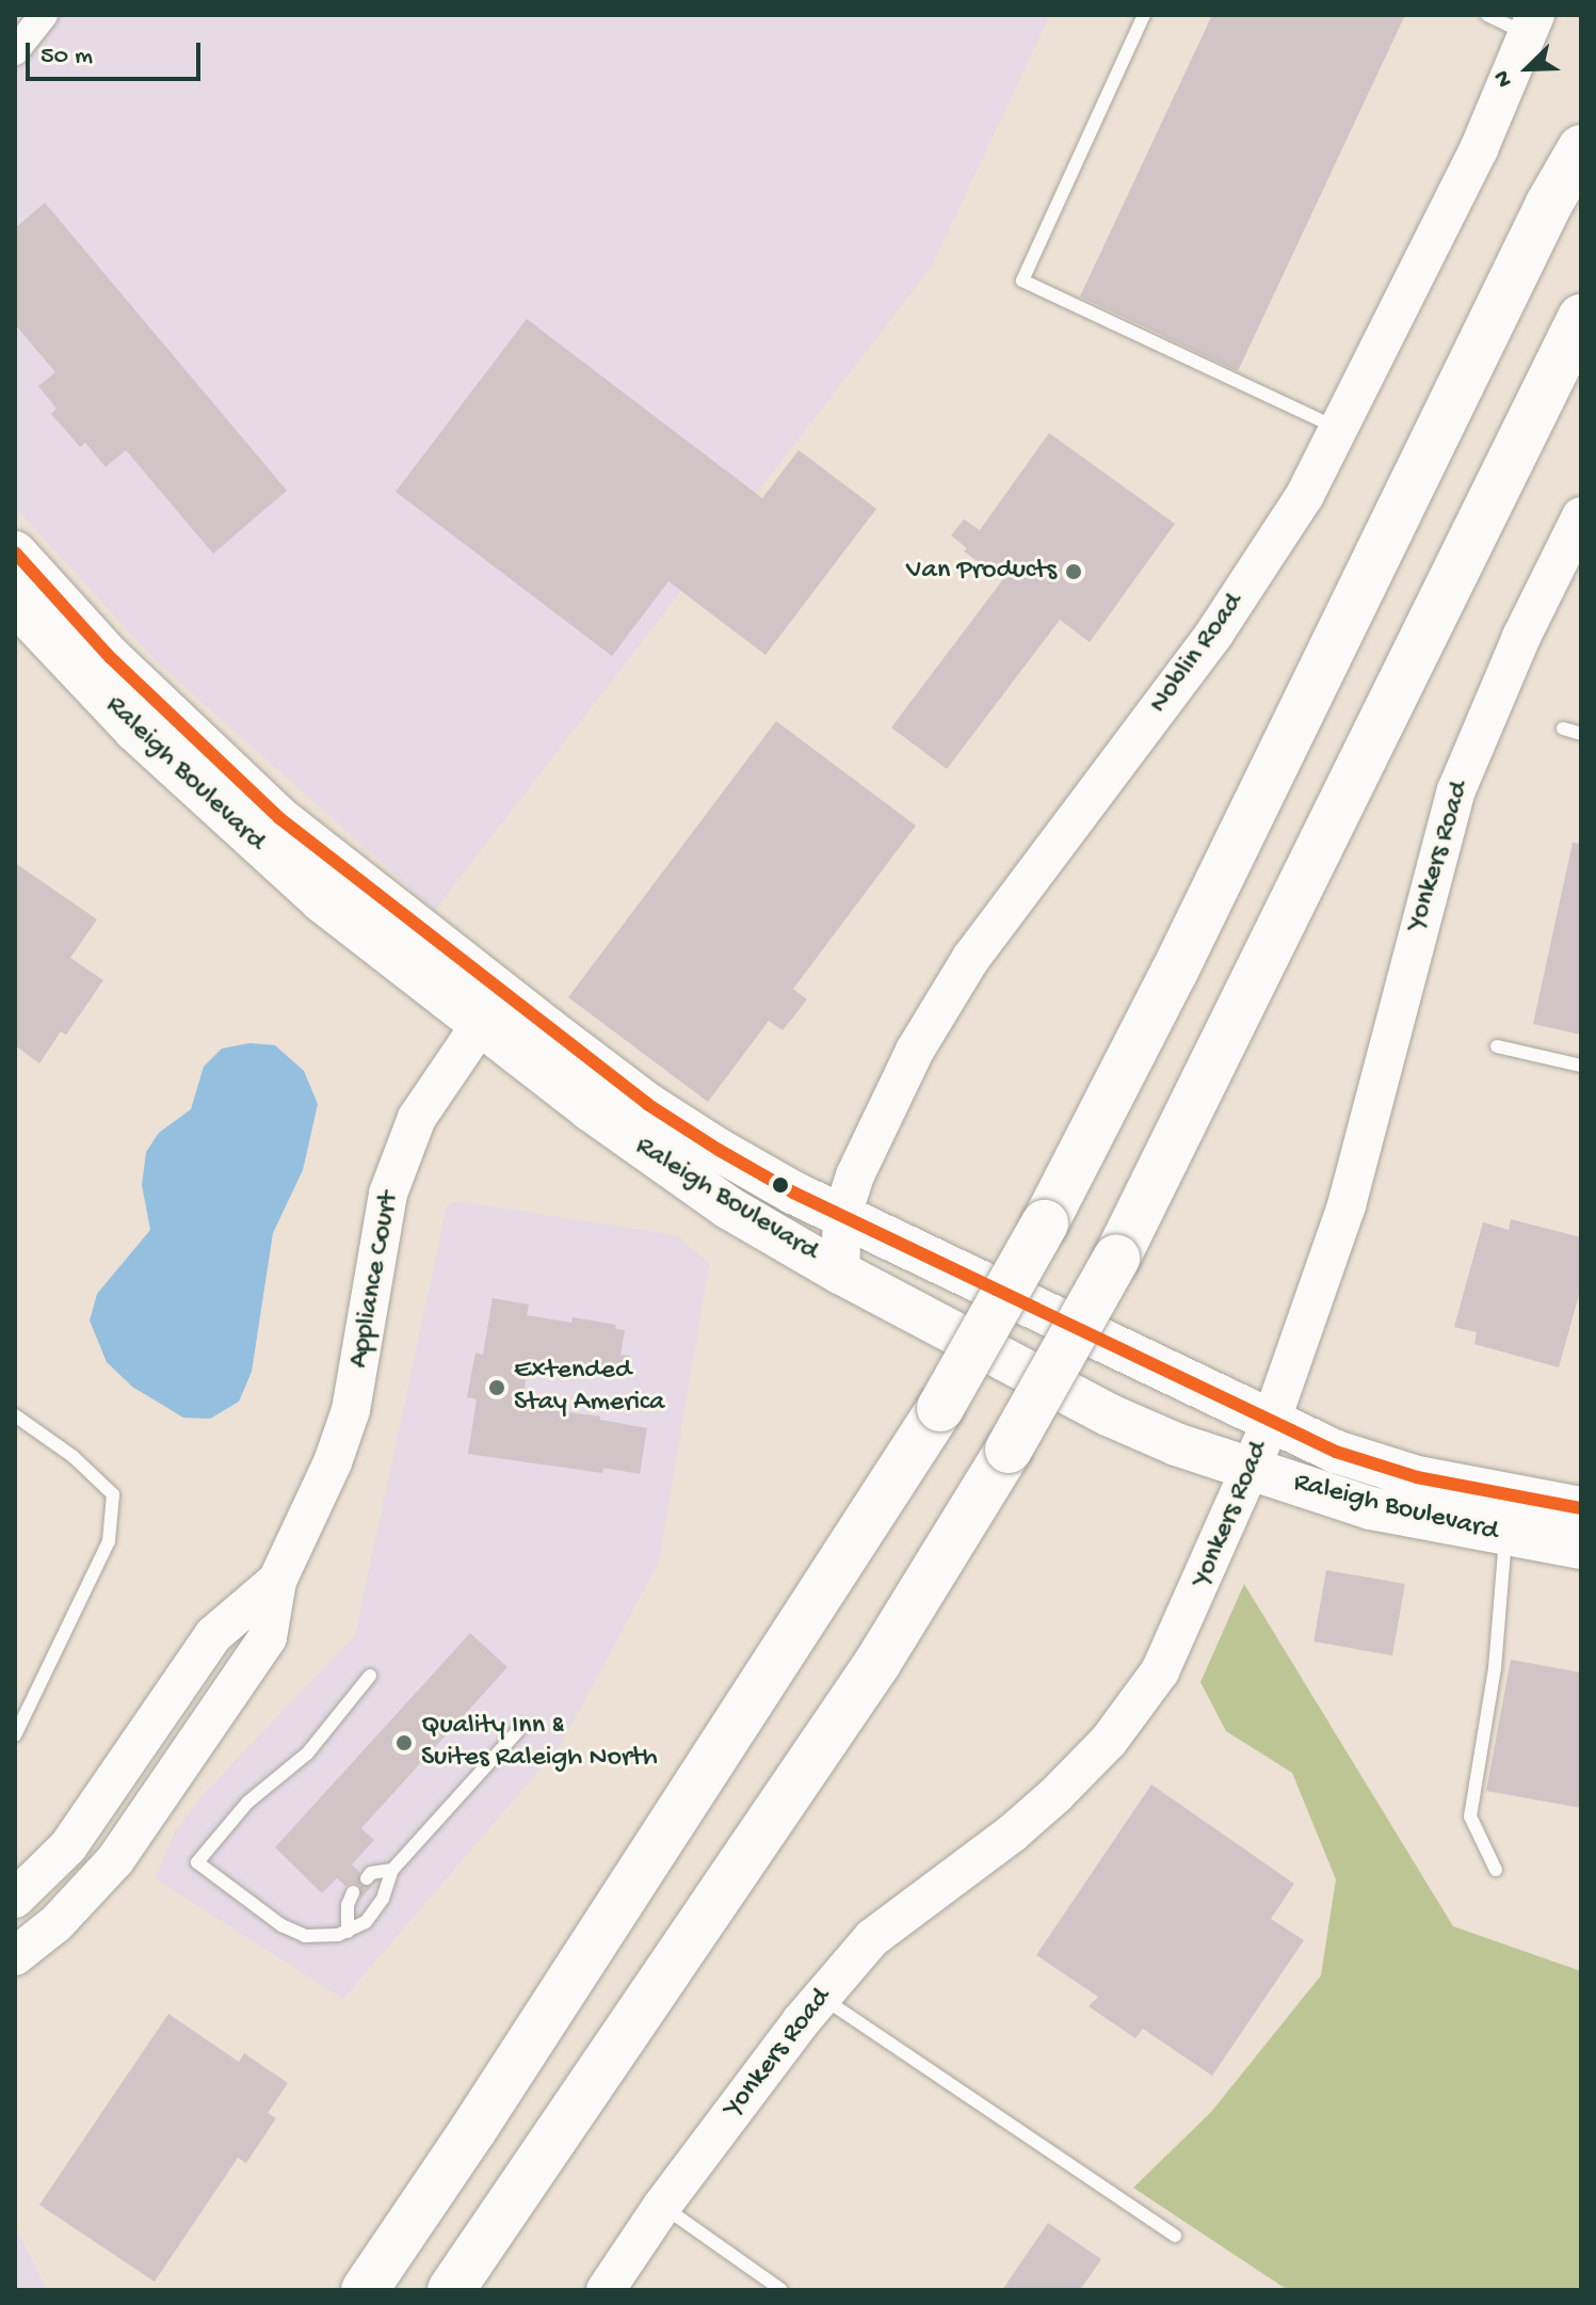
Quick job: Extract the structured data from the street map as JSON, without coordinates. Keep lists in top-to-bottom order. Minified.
{"streets":{"main road":["Raleigh Boulevard"],"street":["Noblin Road","Yonkers Road","Appliance Court"]},"crossings":[["Noblin Road","Raleigh Boulevard"],["Raleigh Boulevard","Yonkers Road"],["Raleigh Boulevard","Appliance Court"]],"places":["Van Products","Extended Stay America","Quality Inn & Suites Raleigh North"],"scale_bar":"50 m","north":"bottom left"}
